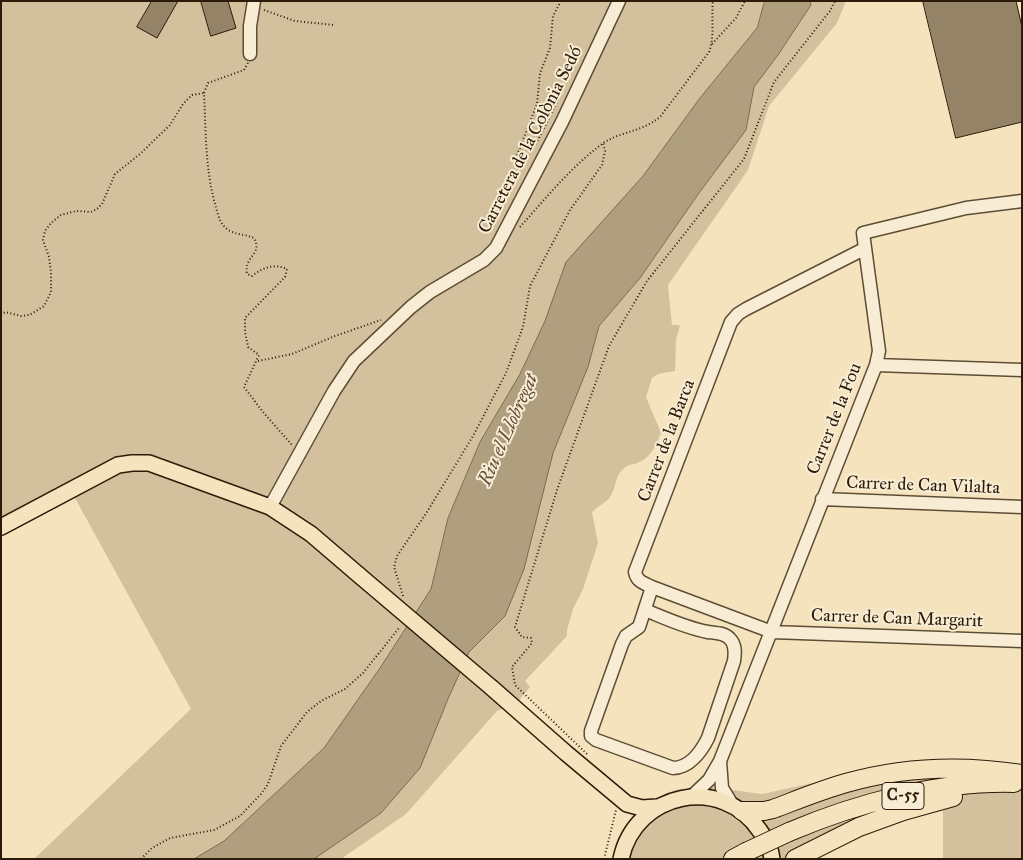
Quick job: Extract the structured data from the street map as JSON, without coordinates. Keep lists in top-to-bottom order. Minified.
{"streets":{"highway":["C-55"],"street":["Carretera de la Colònia Sedó","Carrer de la Fou","Carrer de la Barca","Carrer de Can Vilalta","Carrer de Can Margarit"]},"crossings":[["Carrer de la Fou","Carrer de la Barca"],["Carrer de la Fou","Carrer de Can Vilalta"],["Carrer de la Fou","Carrer de Can Margarit"],["Carrer de la Barca","Carrer de Can Margarit"]],"water":["Riu el Llobregat"]}
